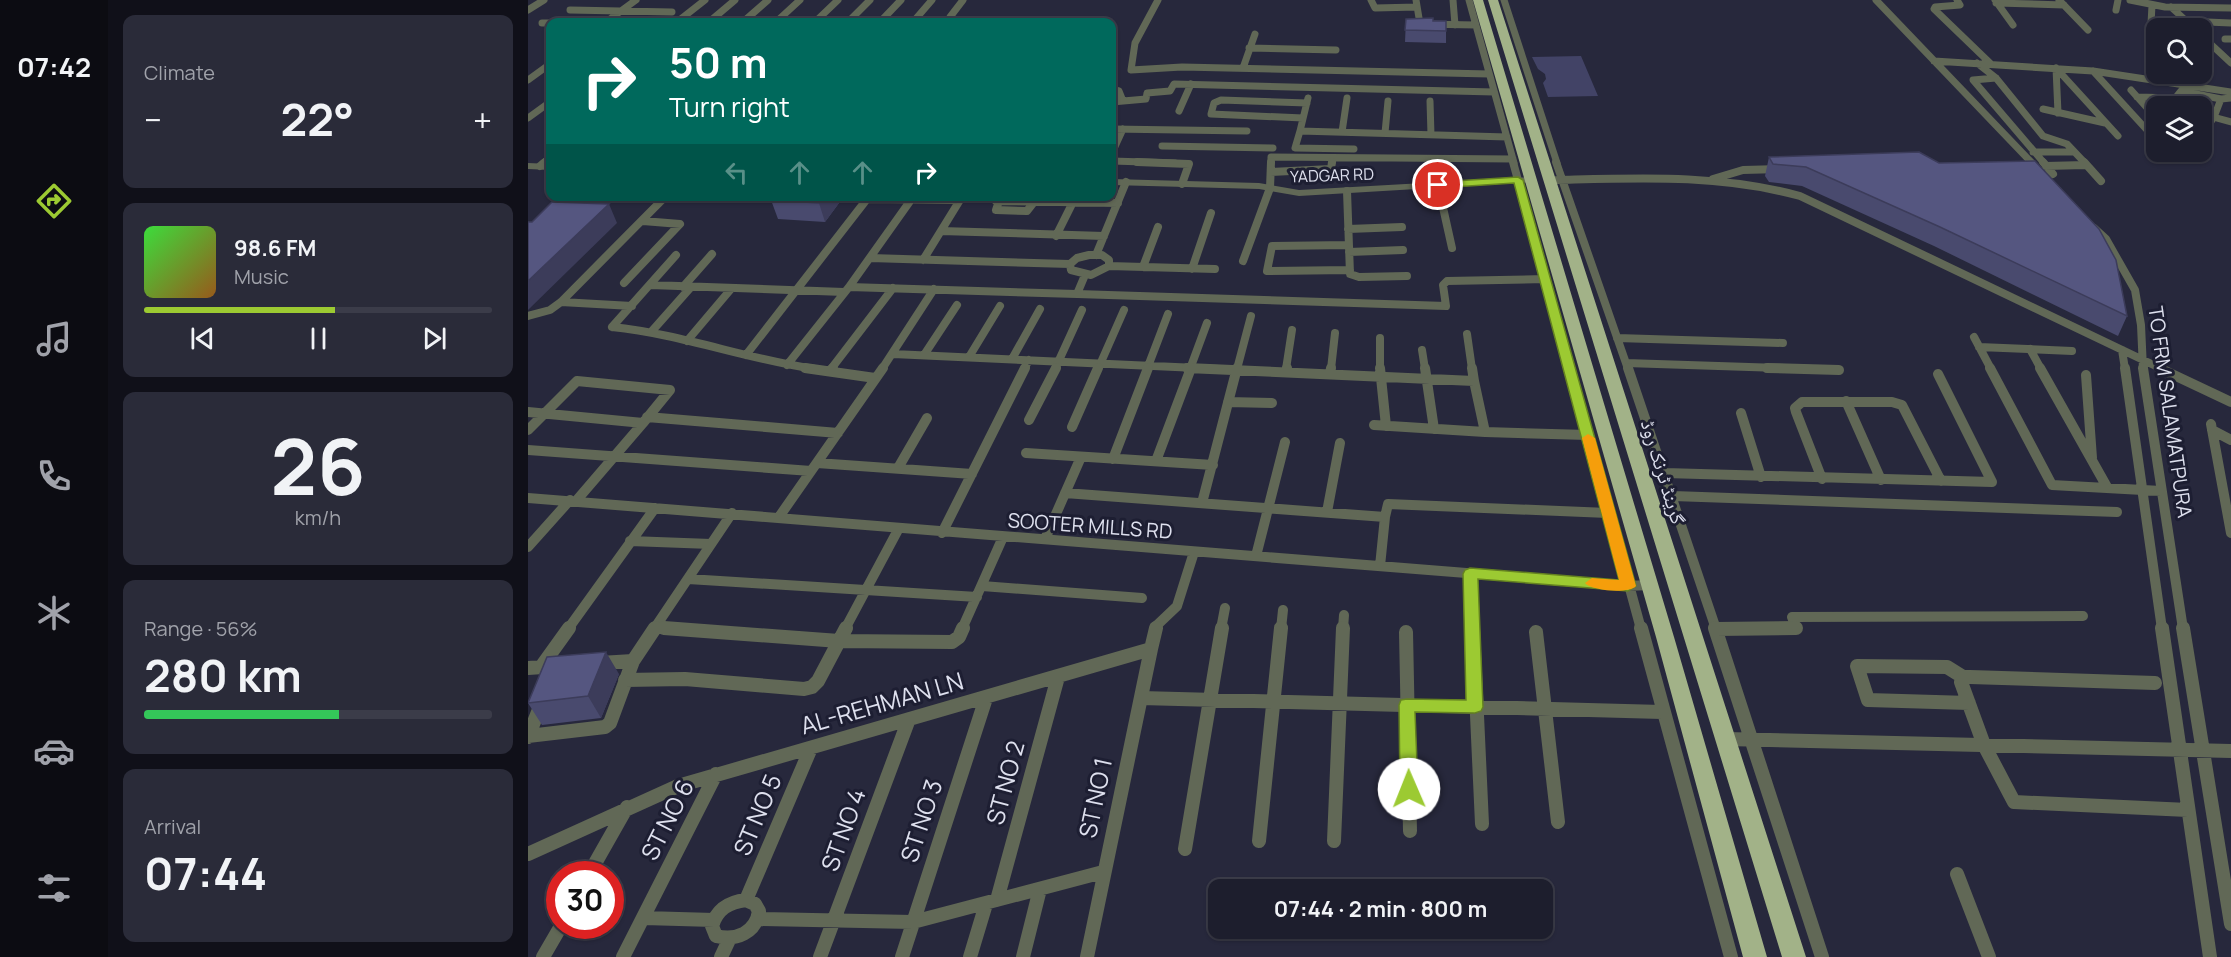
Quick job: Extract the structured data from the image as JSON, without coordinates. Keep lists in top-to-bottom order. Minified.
{"streets":{"highway":["گرینڈ ٹرنک روڈ"],"street":["YADGAR RD","TO FRM SALAMATPURA","SOOTER MILLS RD","AL-REHMAN LN","ST NO 2","ST NO 1","ST NO 5","ST NO 6","ST NO 3","ST NO 4"]},"crossings":[["YADGAR RD","گرینڈ ٹرنک روڈ"],["گرینڈ ٹرنک روڈ","SOOTER MILLS RD"],["AL-REHMAN LN","ST NO 2"],["AL-REHMAN LN","ST NO 1"],["AL-REHMAN LN","ST NO 5"],["AL-REHMAN LN","ST NO 6"],["AL-REHMAN LN","ST NO 3"],["AL-REHMAN LN","ST NO 4"]],"page":{"tabs":"07:42","tile":["Climate",["26","km/h"],["Range · 56%","280 km"],["Arrival","07:44"]],"turn":["50 m","Turn right"],"heat":["−","22°","+"],"song":["98.6 FM","Music"],"limit":"30","trip":"07:44 · 2 min · 800 m"}}
